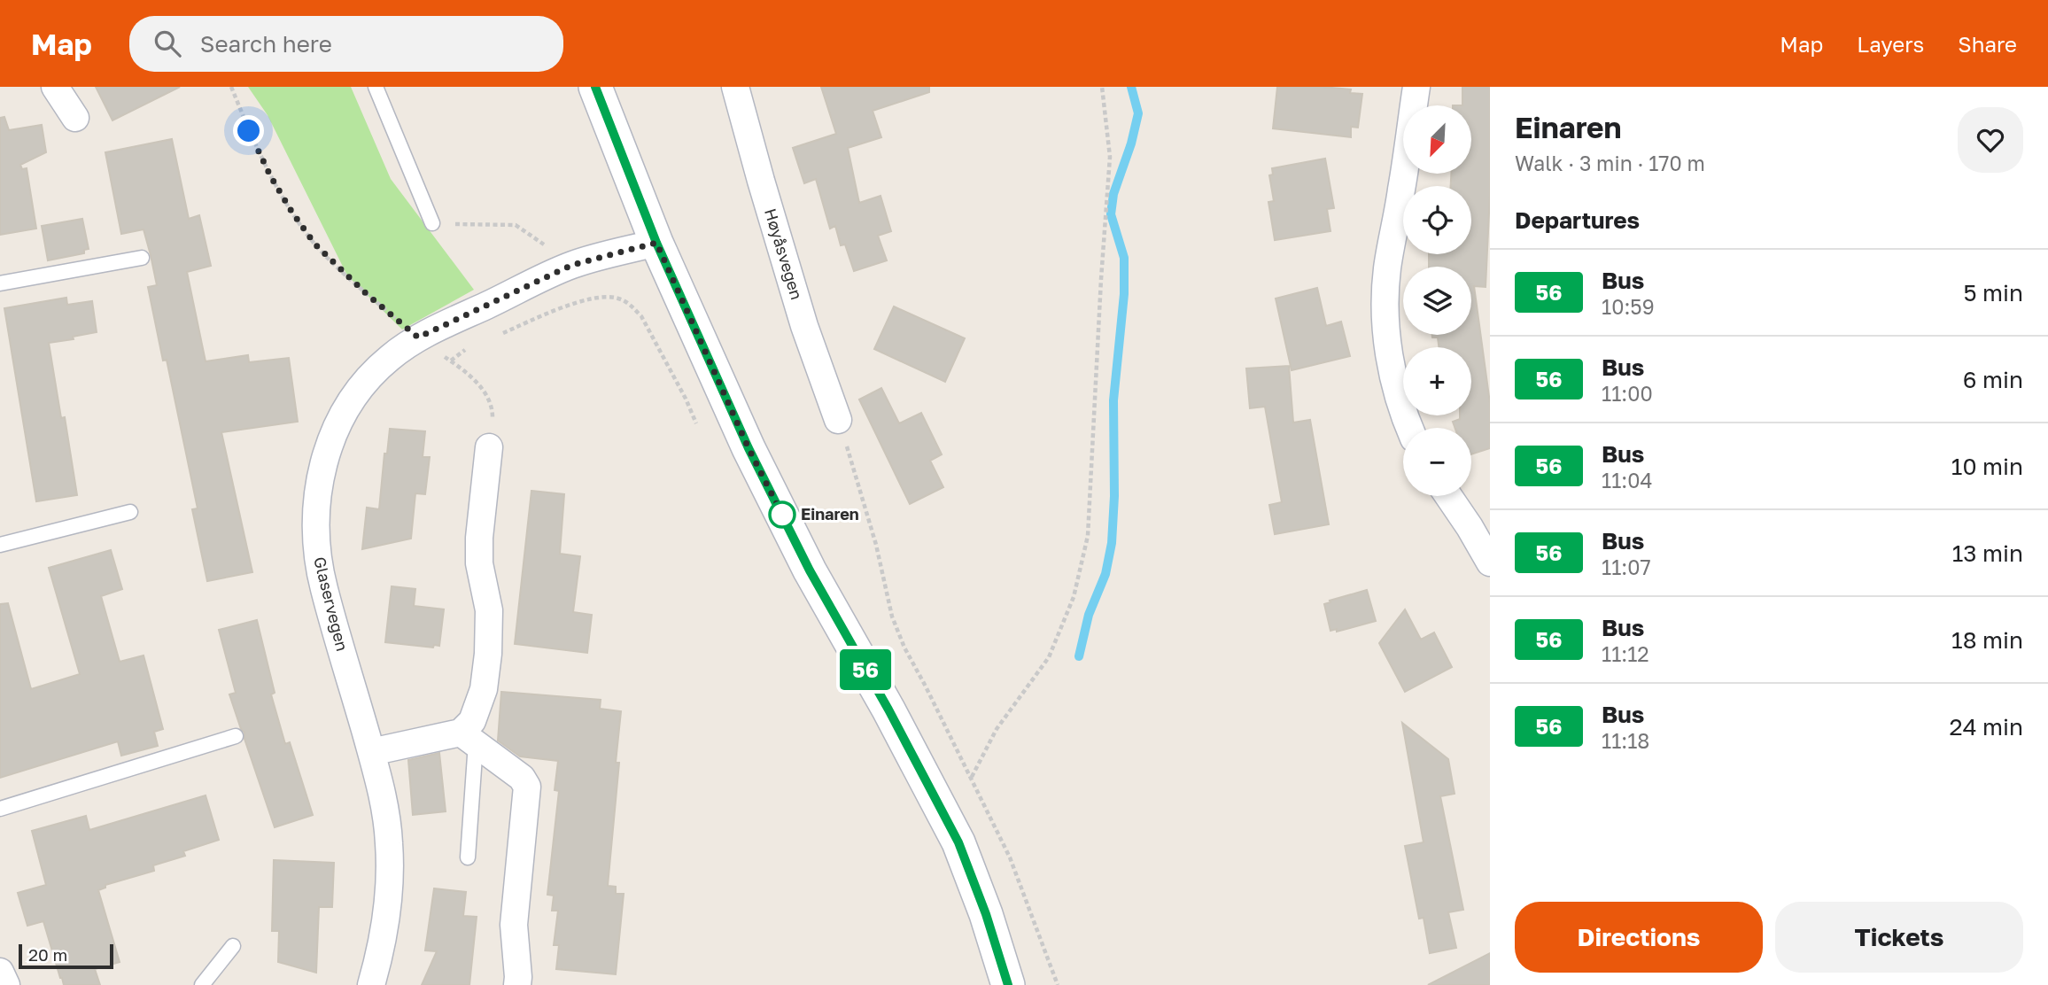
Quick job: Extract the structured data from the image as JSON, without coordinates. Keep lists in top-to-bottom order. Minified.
{"streets":{"street":["Høyåsvegen","Glaservegen"]},"places":["Einaren"],"lines":["bus line 56"],"scale_bar":"20 m","north":"bottom left","page":{"header":"Map","search":"Search here","nav":["Map","Layers","Share"],"on_map":"56","heading":[["Einaren","Walk · 3 min · 170 m"],"Departures"],"map_buttons":["+","−"],"list":[{"mark":"56","name":"Bus","note":"10:59","value":"5 min"},{"mark":"56","name":"Bus","note":"11:00","value":"6 min"},{"mark":"56","name":"Bus","note":"11:04","value":"10 min"},{"mark":"56","name":"Bus","note":"11:07","value":"13 min"},{"mark":"56","name":"Bus","note":"11:12","value":"18 min"},{"mark":"56","name":"Bus","note":"11:18","value":"24 min"}],"buttons":["Directions","Tickets"],"scale":"20 m"}}
